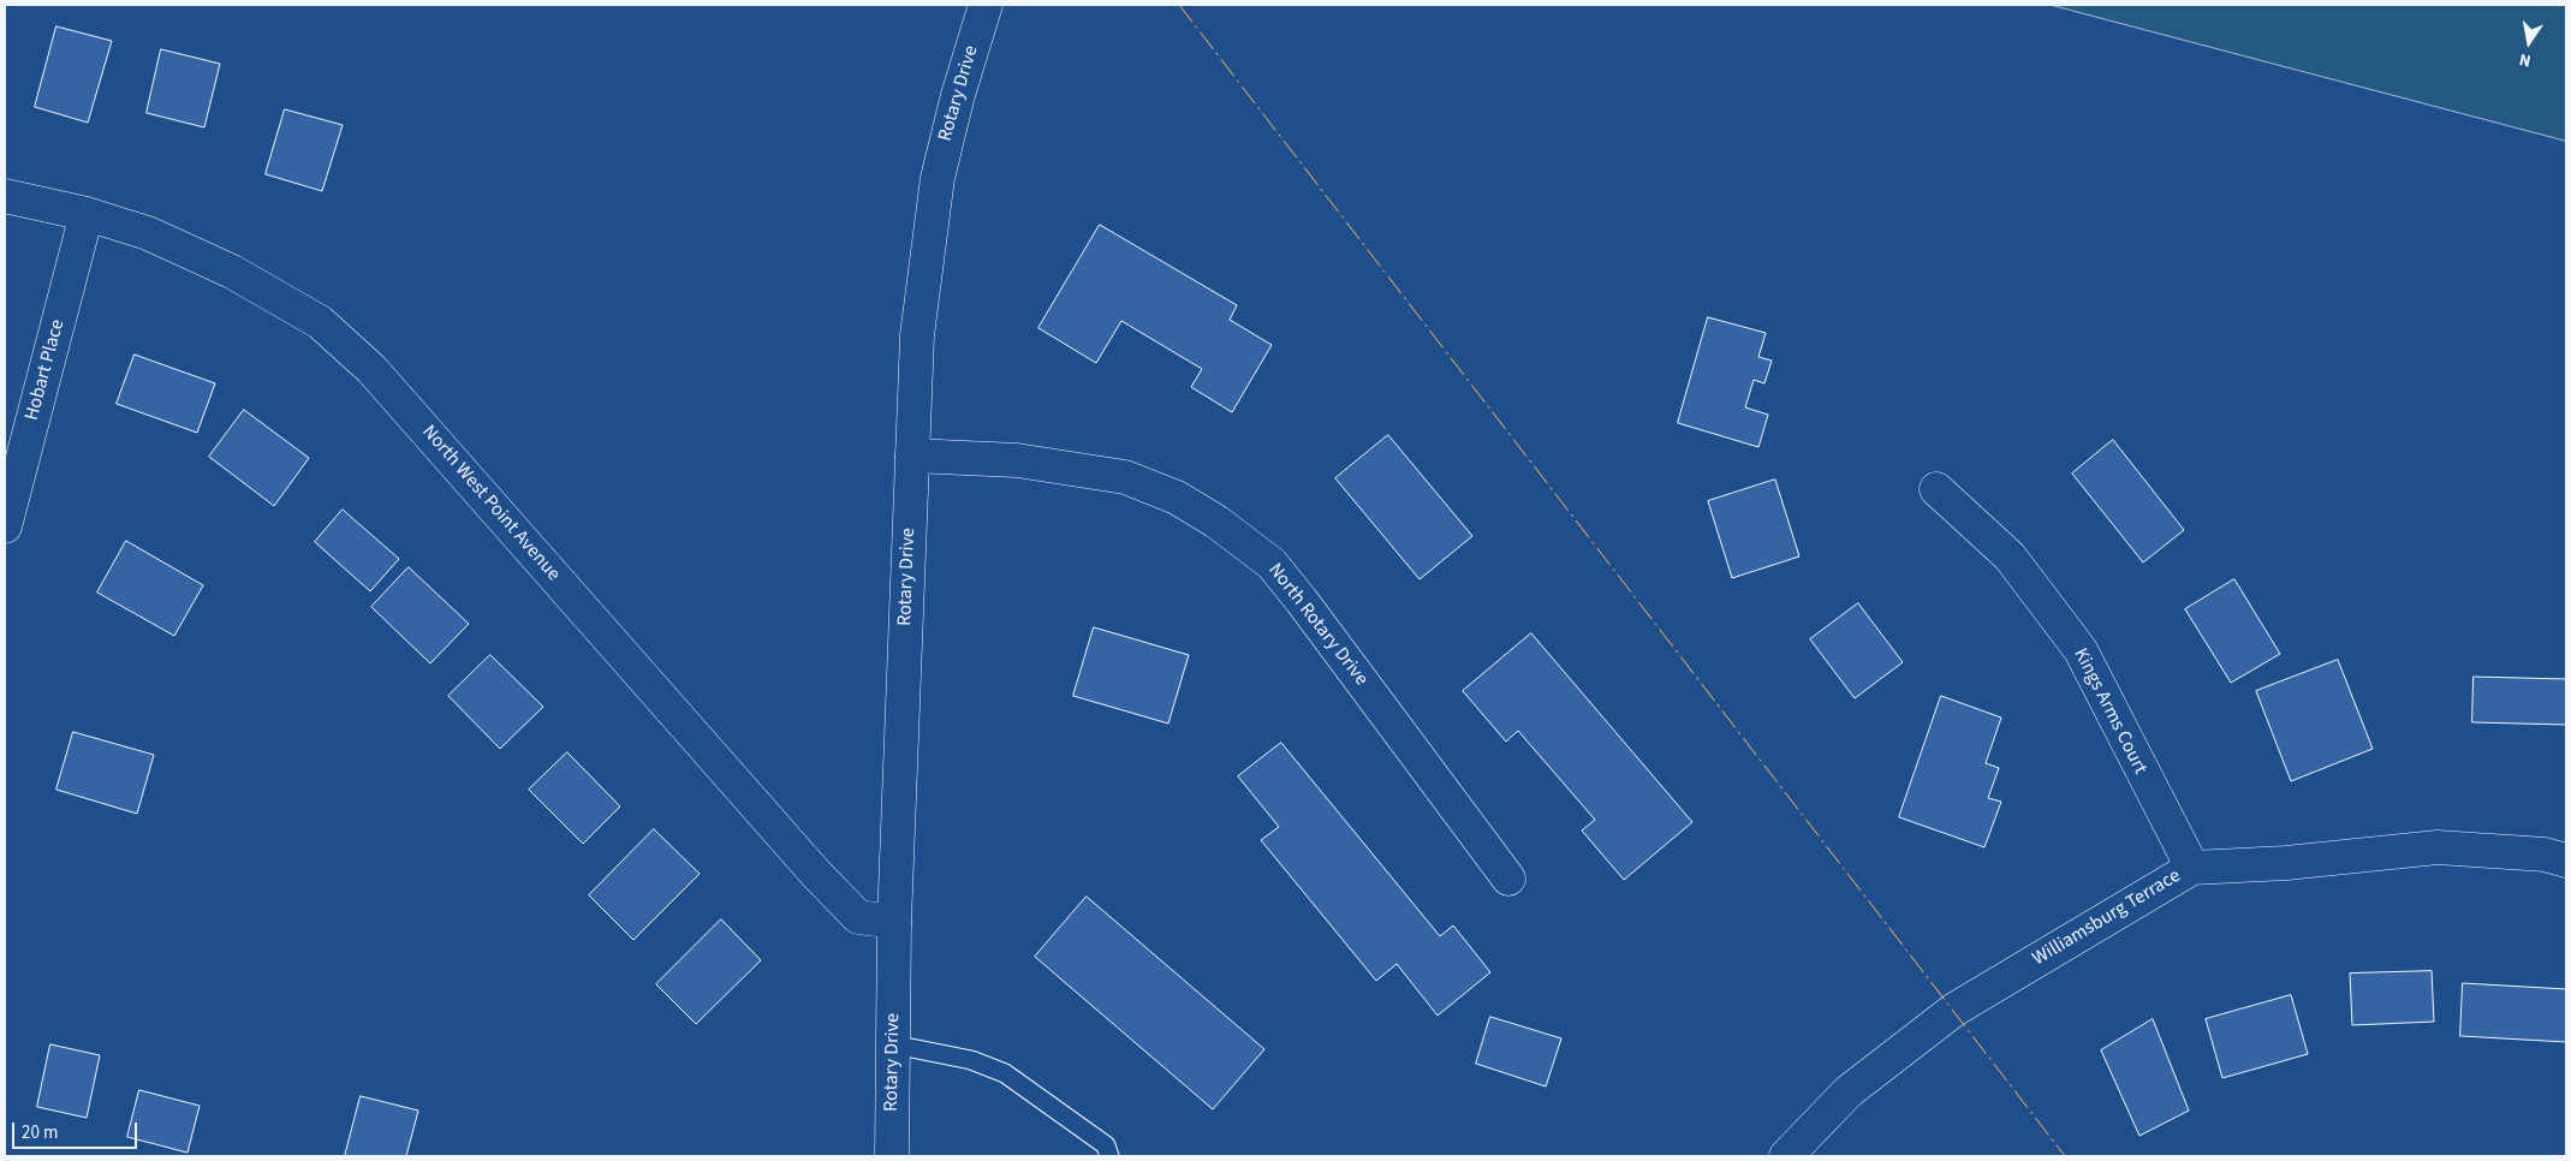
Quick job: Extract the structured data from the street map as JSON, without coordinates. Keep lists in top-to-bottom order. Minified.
{"streets":{"street":["Rotary Drive","Hobart Place","North West Point Avenue","North Rotary Drive","Kings Arms Court","Williamsburg Terrace"]},"crossings":[["Rotary Drive","North West Point Avenue"],["Rotary Drive","North Rotary Drive"],["Hobart Place","North West Point Avenue"],["Kings Arms Court","Williamsburg Terrace"]],"scale_bar":"20 m","north":"bottom"}
